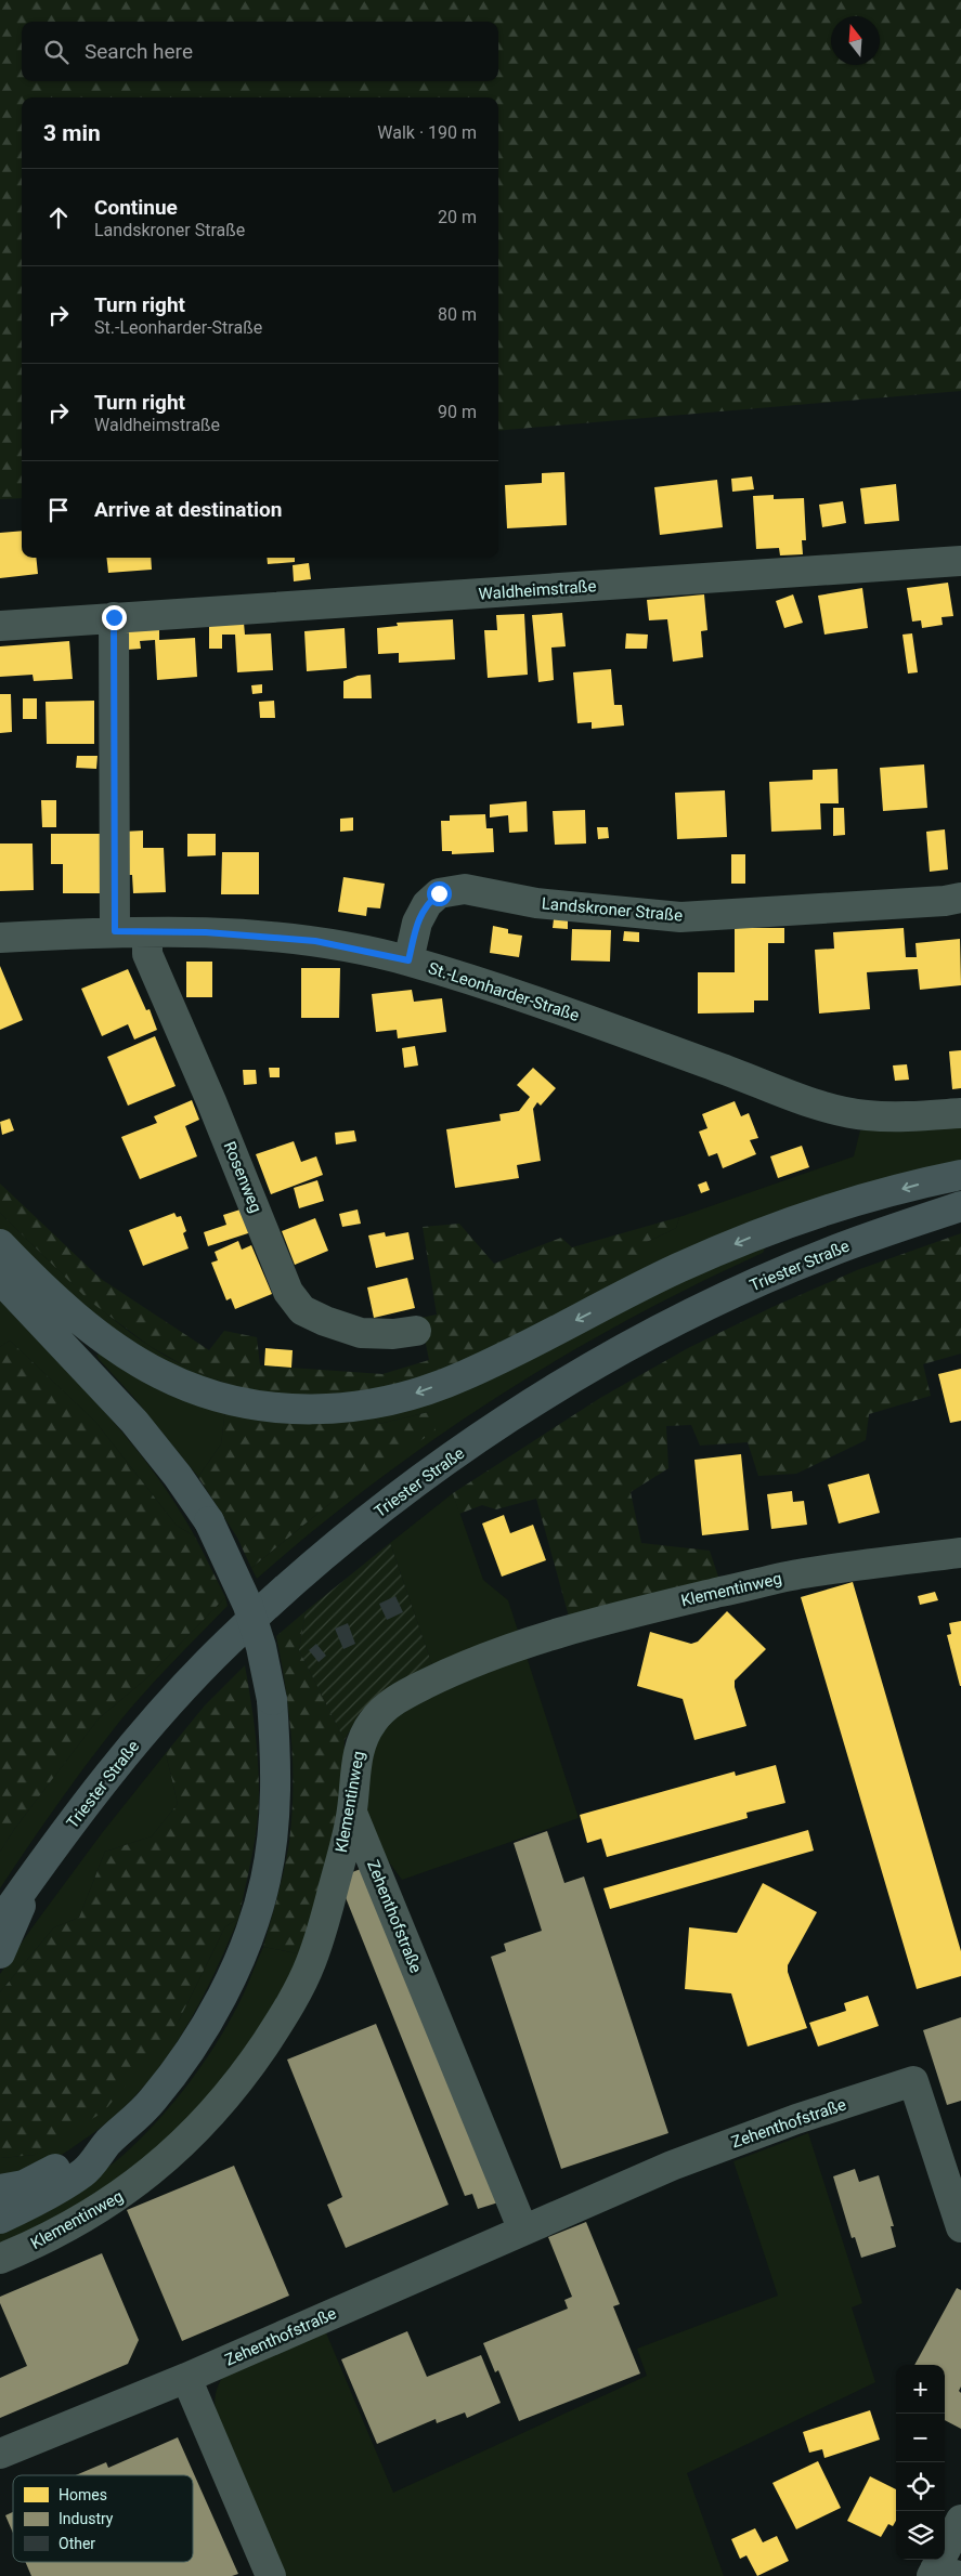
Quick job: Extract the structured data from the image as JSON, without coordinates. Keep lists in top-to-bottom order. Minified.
{"streets":{"main road":["Triester Straße"],"street":["Waldheimstraße","Landskroner Straße","St.-Leonharder-Straße","Rosenweg","Klementinweg","Zehenthofstraße"]},"crossings":[["Landskroner Straße","St.-Leonharder-Straße"],["St.-Leonharder-Straße","Rosenweg"],["Klementinweg","Zehenthofstraße"]],"legend":["Homes","Industry","Other"],"north":"top","page":{"search":"Search here","heading":["3 min","Walk · 190 m"],"list":[["Continue","Landskroner Straße","20 m"],["Turn right","St.-Leonharder-Straße","80 m"],["Turn right","Waldheimstraße","90 m"],"Arrive at destination"],"map_buttons":["+","−"]}}
